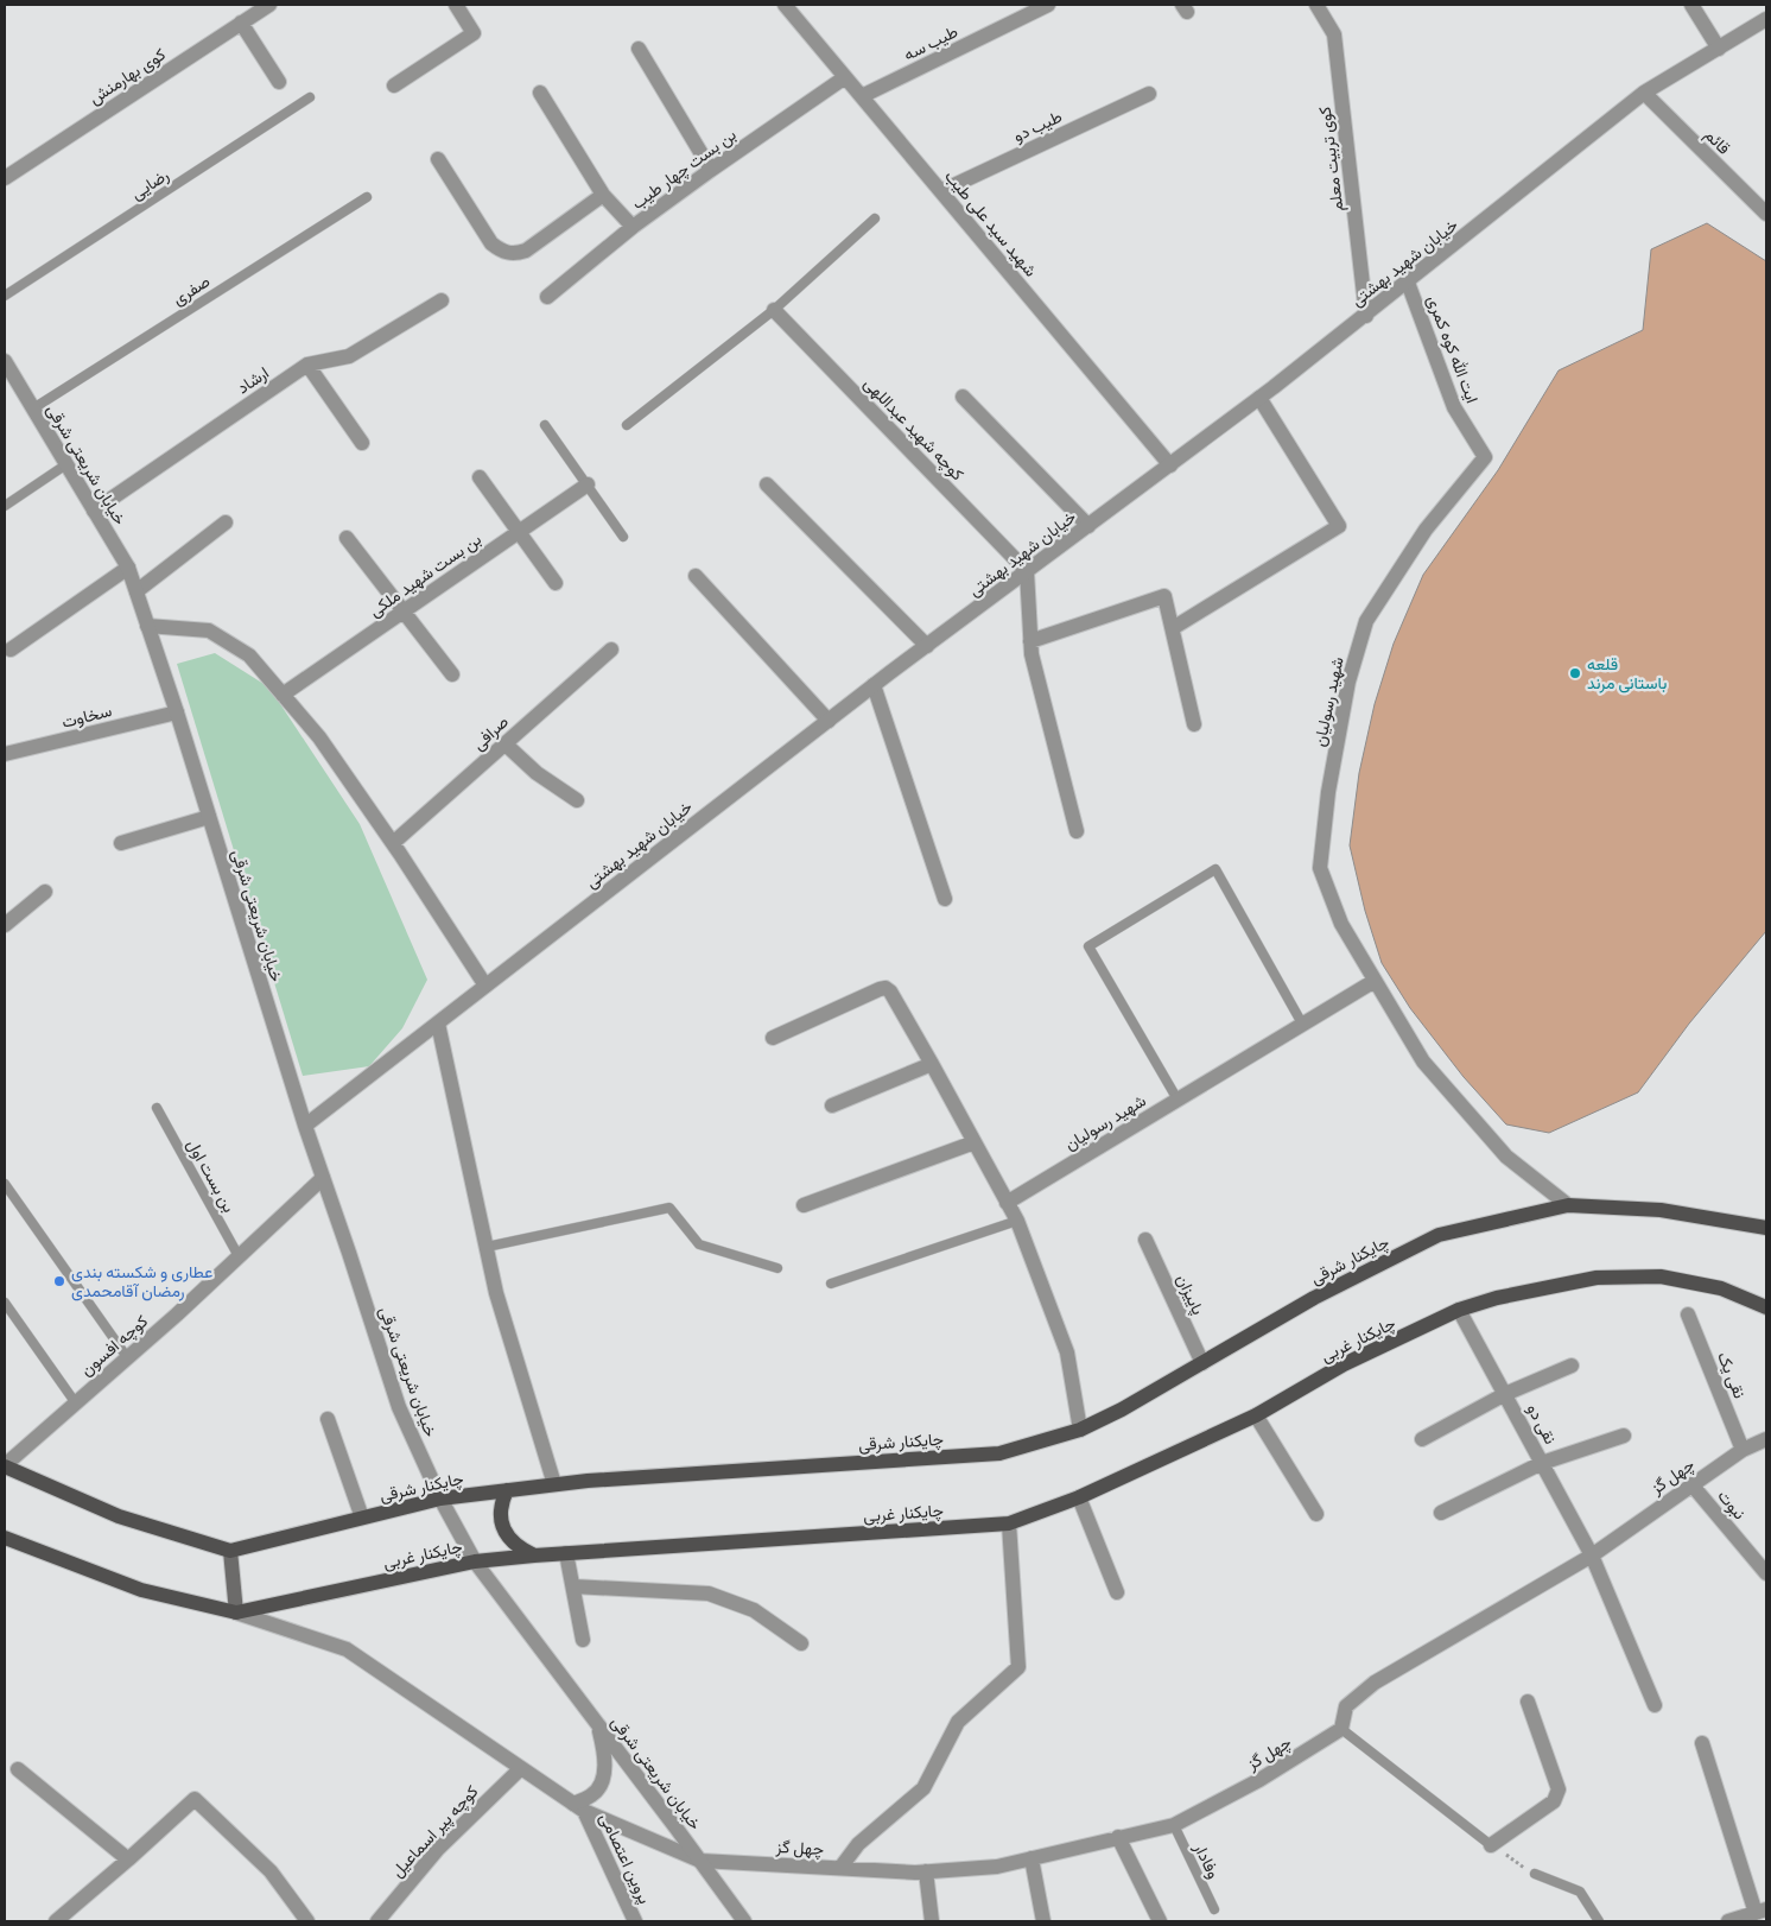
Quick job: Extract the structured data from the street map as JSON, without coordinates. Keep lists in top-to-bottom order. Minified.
{"streets":{"main road":["چایکنار شرقی","چایکنار غربی"],"street":["طیب سه","کوی بهارمنش","طیب دو","قائم","کوی تربیت معلم","بن بست چهار طیب","شهید سید علی طیب","خیابان شهید بهشتی","ایت الله کوه کمری","ارشاد","کوچه شهید عبداللهی","خیابان شریعتی شرقی","بن بست شهید ملکی","شهید رسولیان","سخاوت","صرافی","پاییزان","كوچه افسون","نقی یک","نقی دو","چهل گز","نبوت","کوچه پیر اسماعیل","پروین اعتصامی"],"lane":["رضایی","صفری","بن بست اول","وفادار"]},"crossings":[["طیب سه","شهید سید علی طیب"],["طیب دو","شهید سید علی طیب"],["قائم","خیابان شهید بهشتی"],["کوی تربیت معلم","خیابان شهید بهشتی"],["بن بست چهار طیب","شهید سید علی طیب"],["شهید سید علی طیب","خیابان شهید بهشتی"],["خیابان شهید بهشتی","ایت الله کوه کمری"],["خیابان شهید بهشتی","کوچه شهید عبداللهی"],["خیابان شهید بهشتی","خیابان شریعتی شرقی"],["صفری","خیابان شریعتی شرقی"],["ایت الله کوه کمری","شهید رسولیان"],["ارشاد","خیابان شریعتی شرقی"],["خیابان شریعتی شرقی","سخاوت"],["خیابان شریعتی شرقی","چایکنار شرقی"],["خیابان شریعتی شرقی","چایکنار غربی"],["خیابان شریعتی شرقی","كوچه افسون"],["خیابان شریعتی شرقی","چهل گز"],["شهید رسولیان","چایکنار شرقی"],["بن بست اول","كوچه افسون"],["چایکنار شرقی","پاییزان"],["چایکنار غربی","نقی دو"],["نقی یک","چهل گز"],["نقی دو","چهل گز"],["چهل گز","نبوت"],["چهل گز","وفادار"]],"places":["قلعه باستانی مرند","عطاری و شکسته بندی رمضان آقامحمدی"]}
